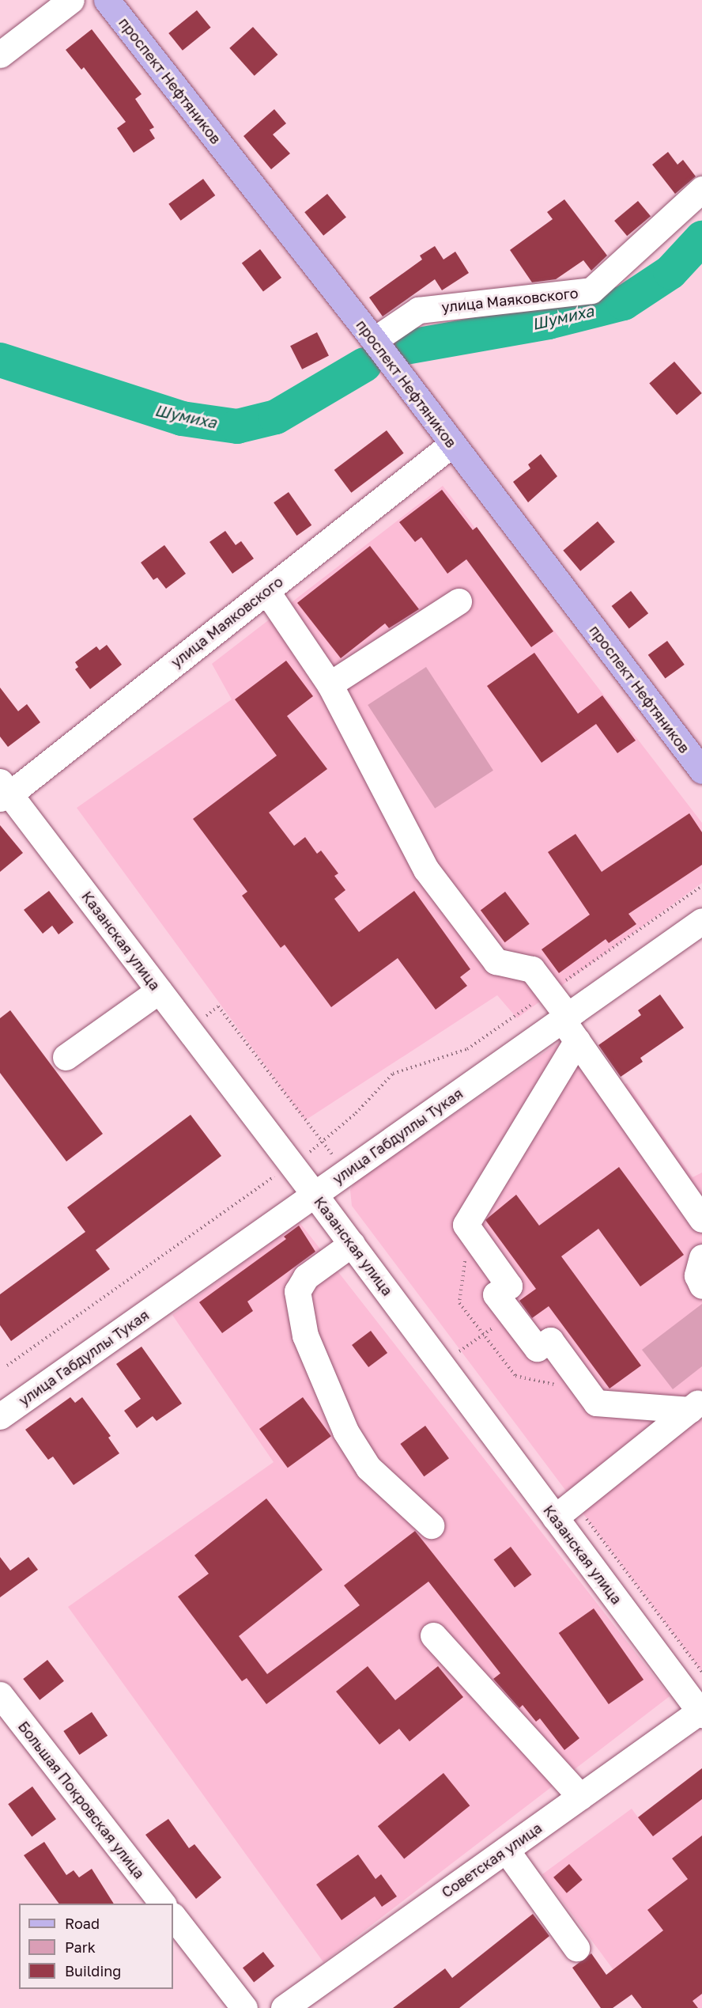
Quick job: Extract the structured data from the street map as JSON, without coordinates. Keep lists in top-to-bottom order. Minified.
{"streets":{"main road":["проспект Нефтяников"],"street":["улица Маяковского","Казанская улица","улица Габдуллы Тукая","Большая Покровская улица","Советская улица"]},"crossings":[["проспект Нефтяников","улица Маяковского"],["улица Маяковского","Казанская улица"],["Казанская улица","улица Габдуллы Тукая"],["Казанская улица","Советская улица"]],"water":["Шумиха"],"legend":["Road","Park","Building"]}
